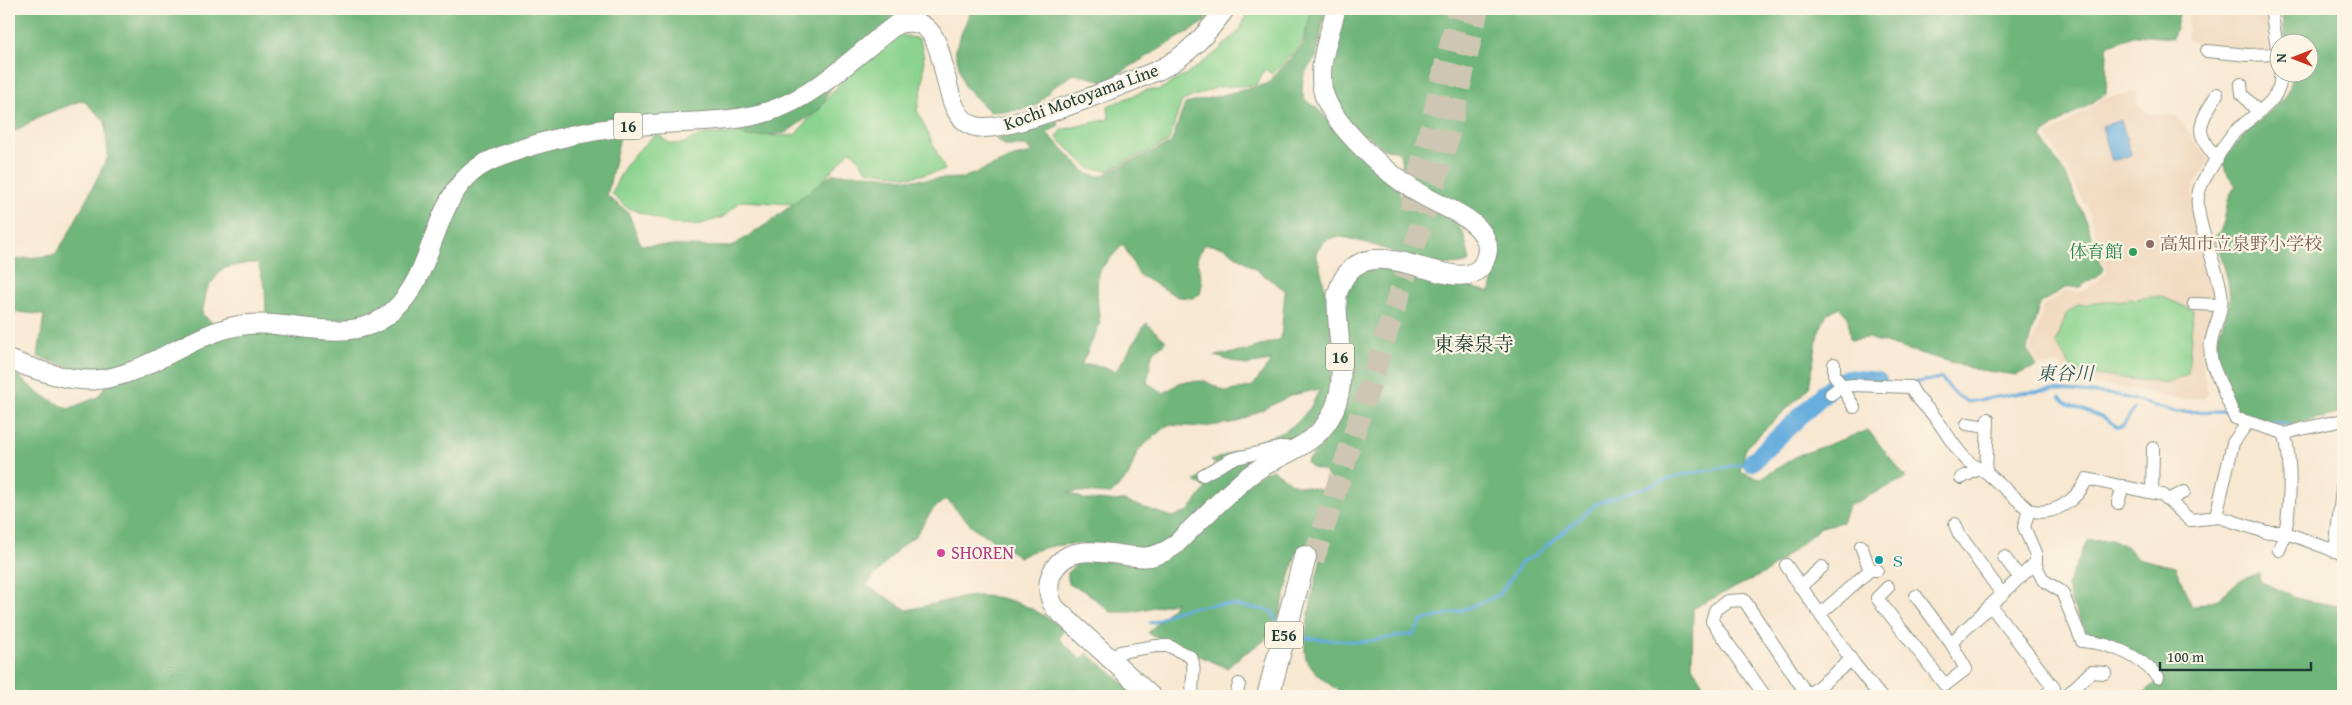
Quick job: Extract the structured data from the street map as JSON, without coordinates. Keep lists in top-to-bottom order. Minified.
{"streets":{"highway":["E56"],"main road":["Kochi Motoyama Line","16"]},"districts":["東秦泉寺"],"water":["東谷川"],"places":["高知市立泉野小学校","体育館","SHOREN","ｓ"],"scale_bar":"100 m","north":"left"}
